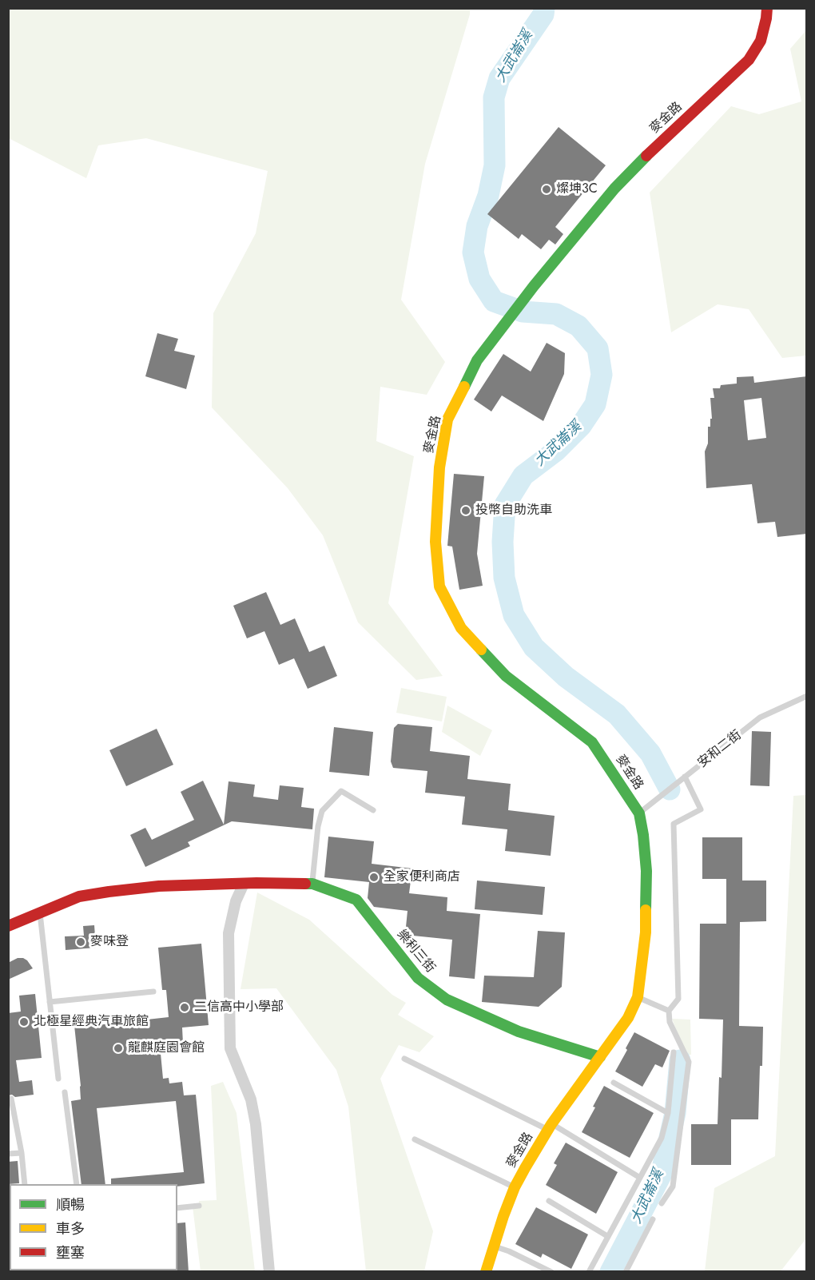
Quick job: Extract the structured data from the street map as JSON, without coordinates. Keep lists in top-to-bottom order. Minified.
{"streets":{"street":["麥金路","樂利三街"],"lane":["安和二街"]},"crossings":[["麥金路","安和二街"],["麥金路","樂利三街"]],"water":["大武崙溪"],"places":["燦坤3C","投幣自助洗車","全家便利商店","麥味登","二信高中小學部","北極星經典汽車旅館","龍麒庭園會館"],"legend":["順暢","車多","壅塞"]}
